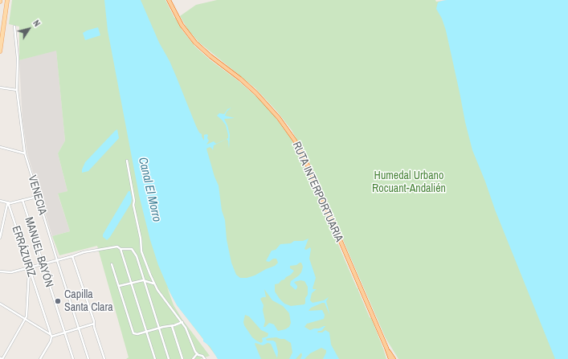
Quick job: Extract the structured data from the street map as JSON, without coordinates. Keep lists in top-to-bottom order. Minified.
{"streets":{"highway":["RUTA INTERPORTUARIA"],"street":["VENECIA","ERRÁZURIZ","MANUEL BAYÓN"]},"water":["Canal El Morro"],"parks":["Humedal Urbano Rocuant-Andalién"],"places":["Capilla Santa Clara"],"north":"top right"}
